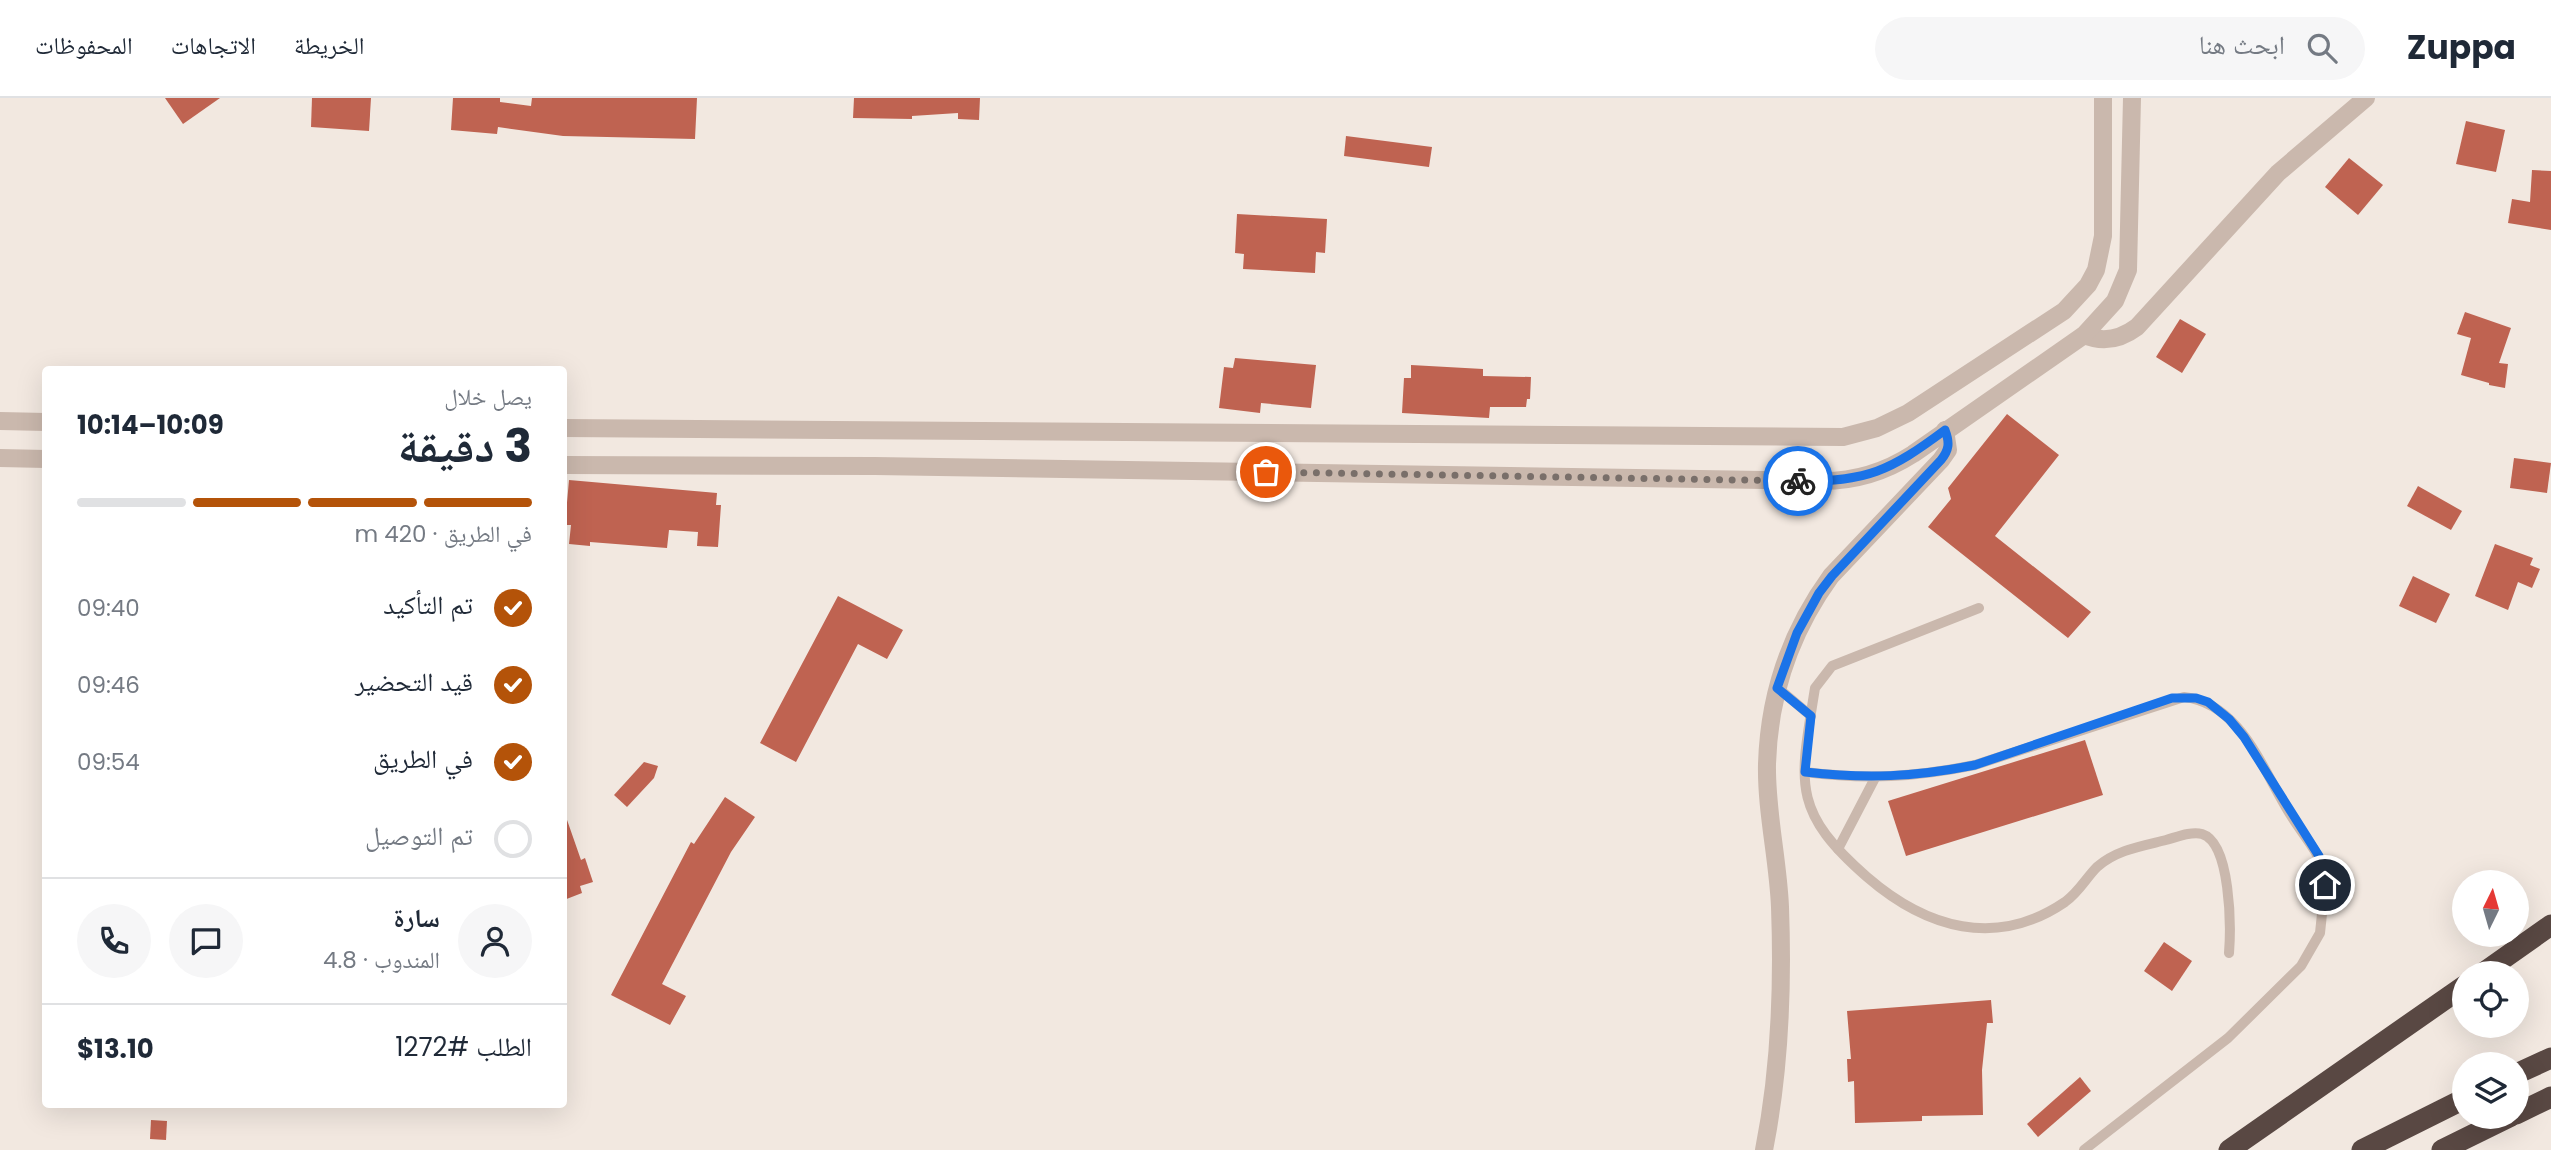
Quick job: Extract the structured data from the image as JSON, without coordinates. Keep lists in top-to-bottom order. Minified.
{"north":"top","page":{"header":"Zuppa","search":"ابحث هنا","nav":["الخريطة","الاتجاهات","المحفوظات"],"heading":["3 دقيقة","يصل خلال","10:09–10:14"],"panel":["سارة","المندوب · 4.8","الطلب #1272","$13.10"],"bar":"في الطريق · 420 m","list":[["تم التأكيد","09:40"],["قيد التحضير","09:46"],["في الطريق","09:54"],"تم التوصيل"]}}
